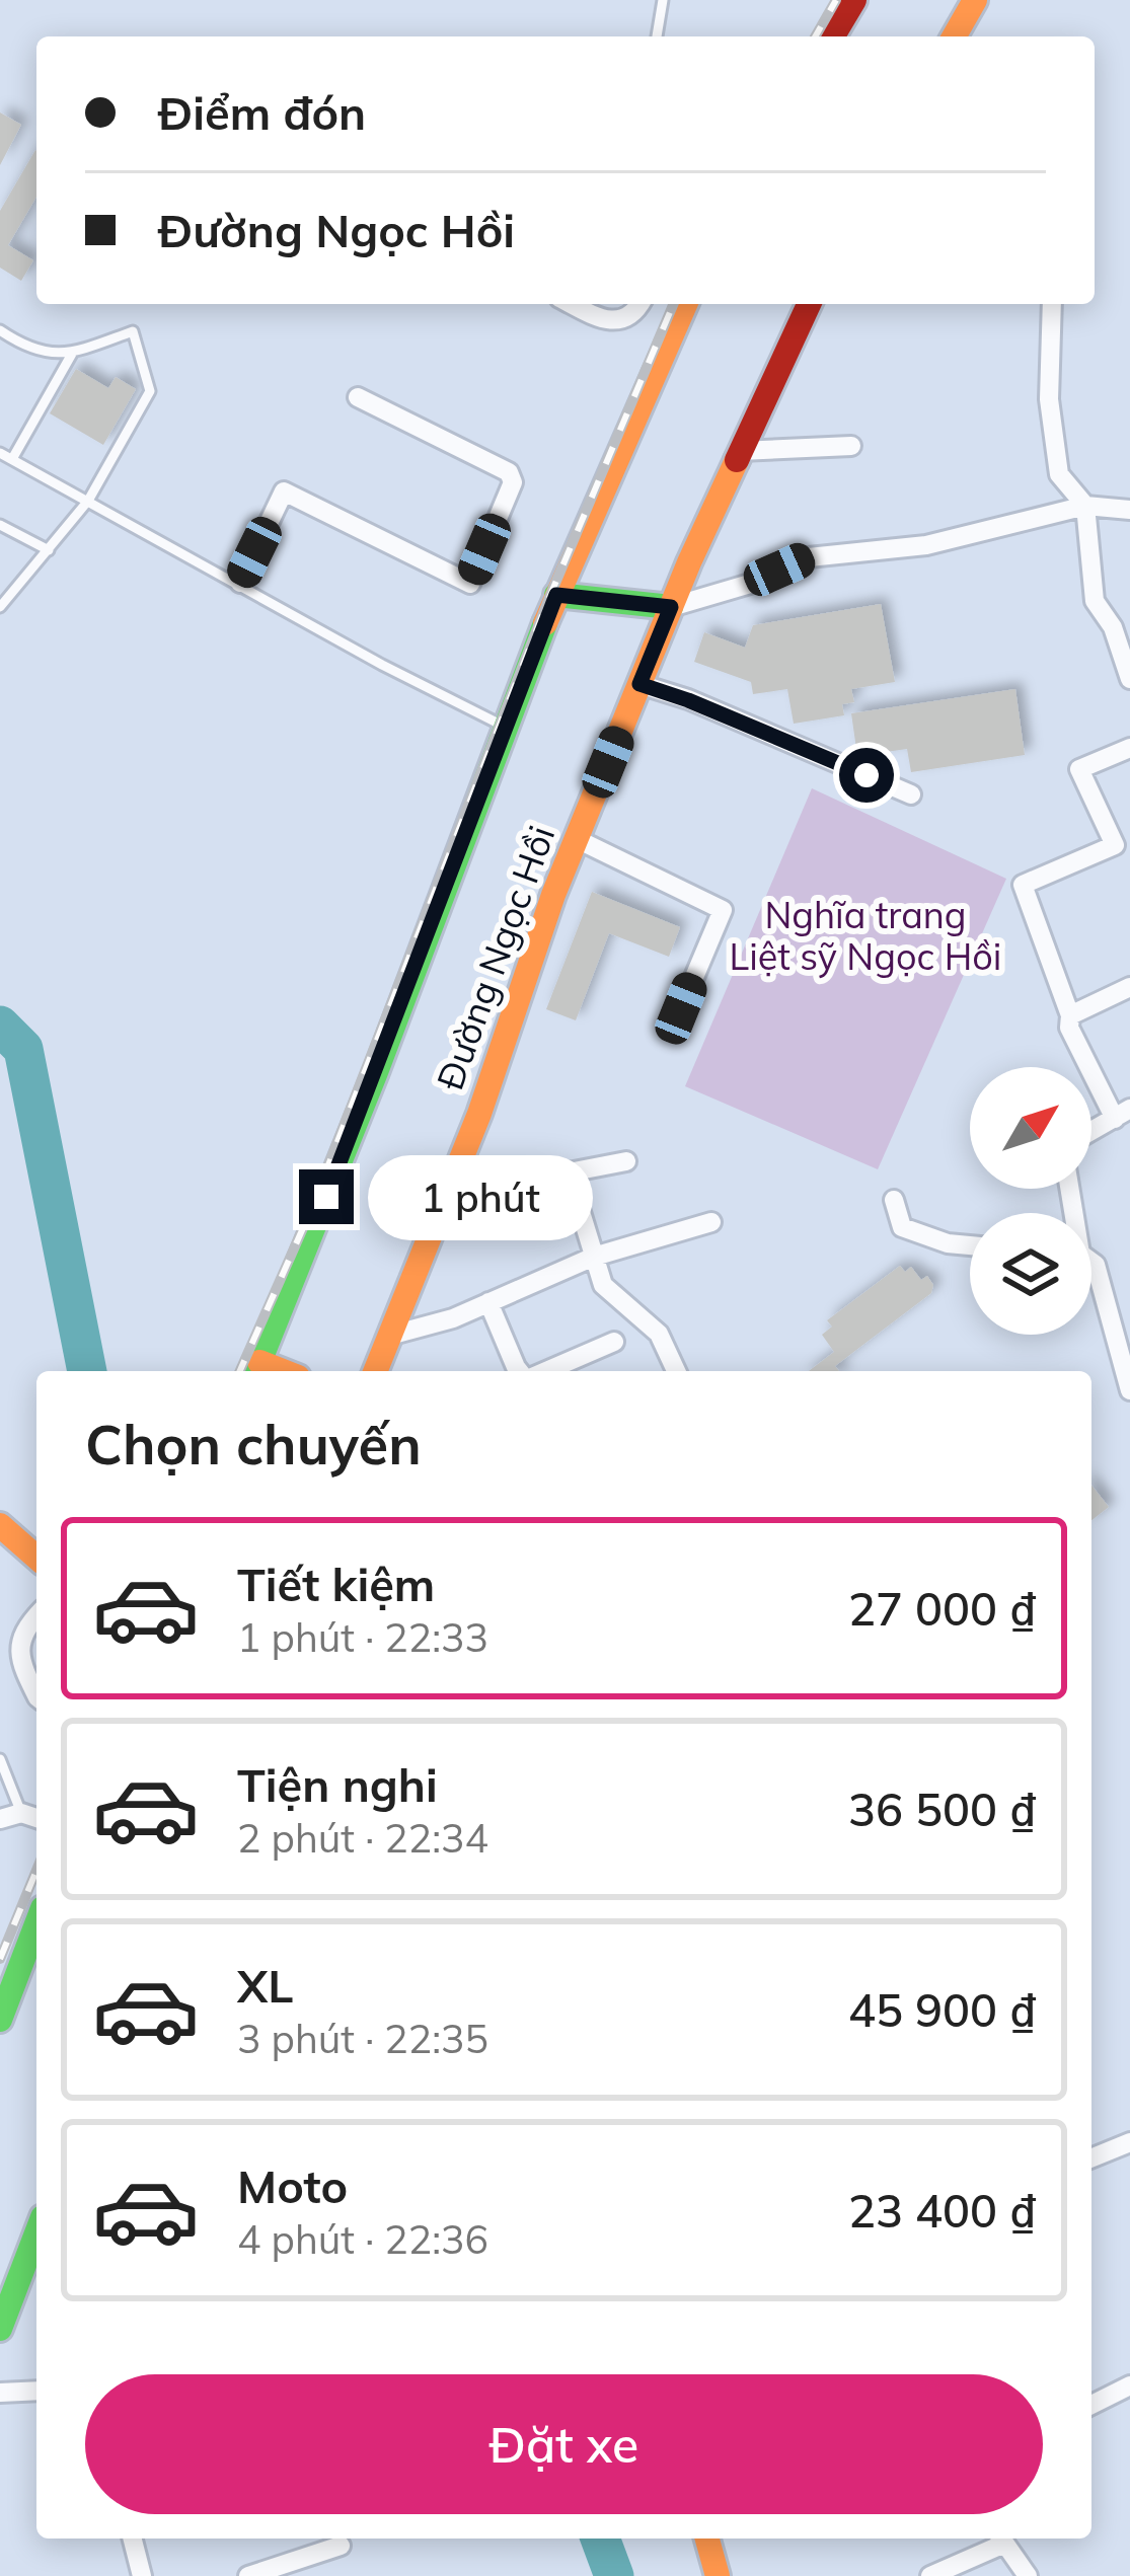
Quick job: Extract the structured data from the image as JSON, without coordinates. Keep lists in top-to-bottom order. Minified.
{"streets":{"main road":["Đường Ngọc Hồi"]},"parks":["Nghĩa trang Liệt sỹ Ngọc Hồi"],"north":"top right","page":{"banner":["Điểm đón","Đường Ngọc Hồi"],"bubble":"1 phút","heading":"Chọn chuyến","list":[{"name":"Tiết kiệm","note":"1 phút · 22:33","value":"27 000 ₫"},{"name":"Tiện nghi","note":"2 phút · 22:34","value":"36 500 ₫"},{"name":"XL","note":"3 phút · 22:35","value":"45 900 ₫"},{"name":"Moto","note":"4 phút · 22:36","value":"23 400 ₫"}],"buttons":"Đặt xe"}}
